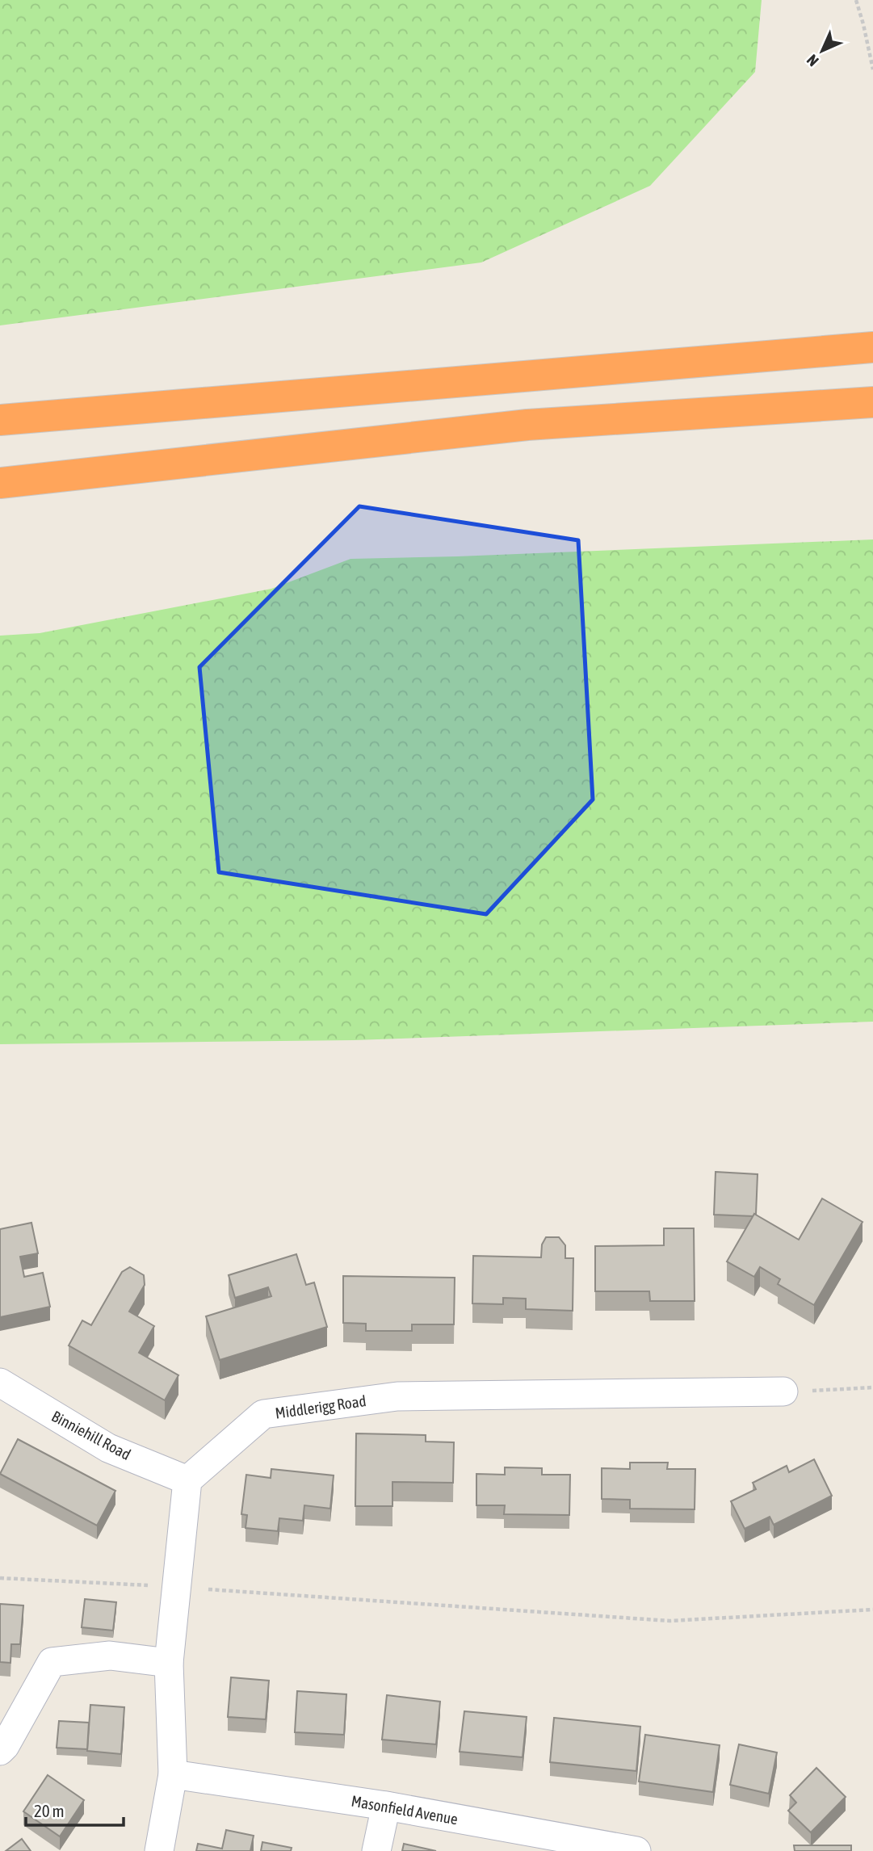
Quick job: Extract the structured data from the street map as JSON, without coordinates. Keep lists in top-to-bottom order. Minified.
{"streets":{"street":["Middlerigg Road","Binniehill Road","Masonfield Avenue"]},"crossings":[["Middlerigg Road","Binniehill Road"]],"scale_bar":"20 m","north":"bottom left"}
